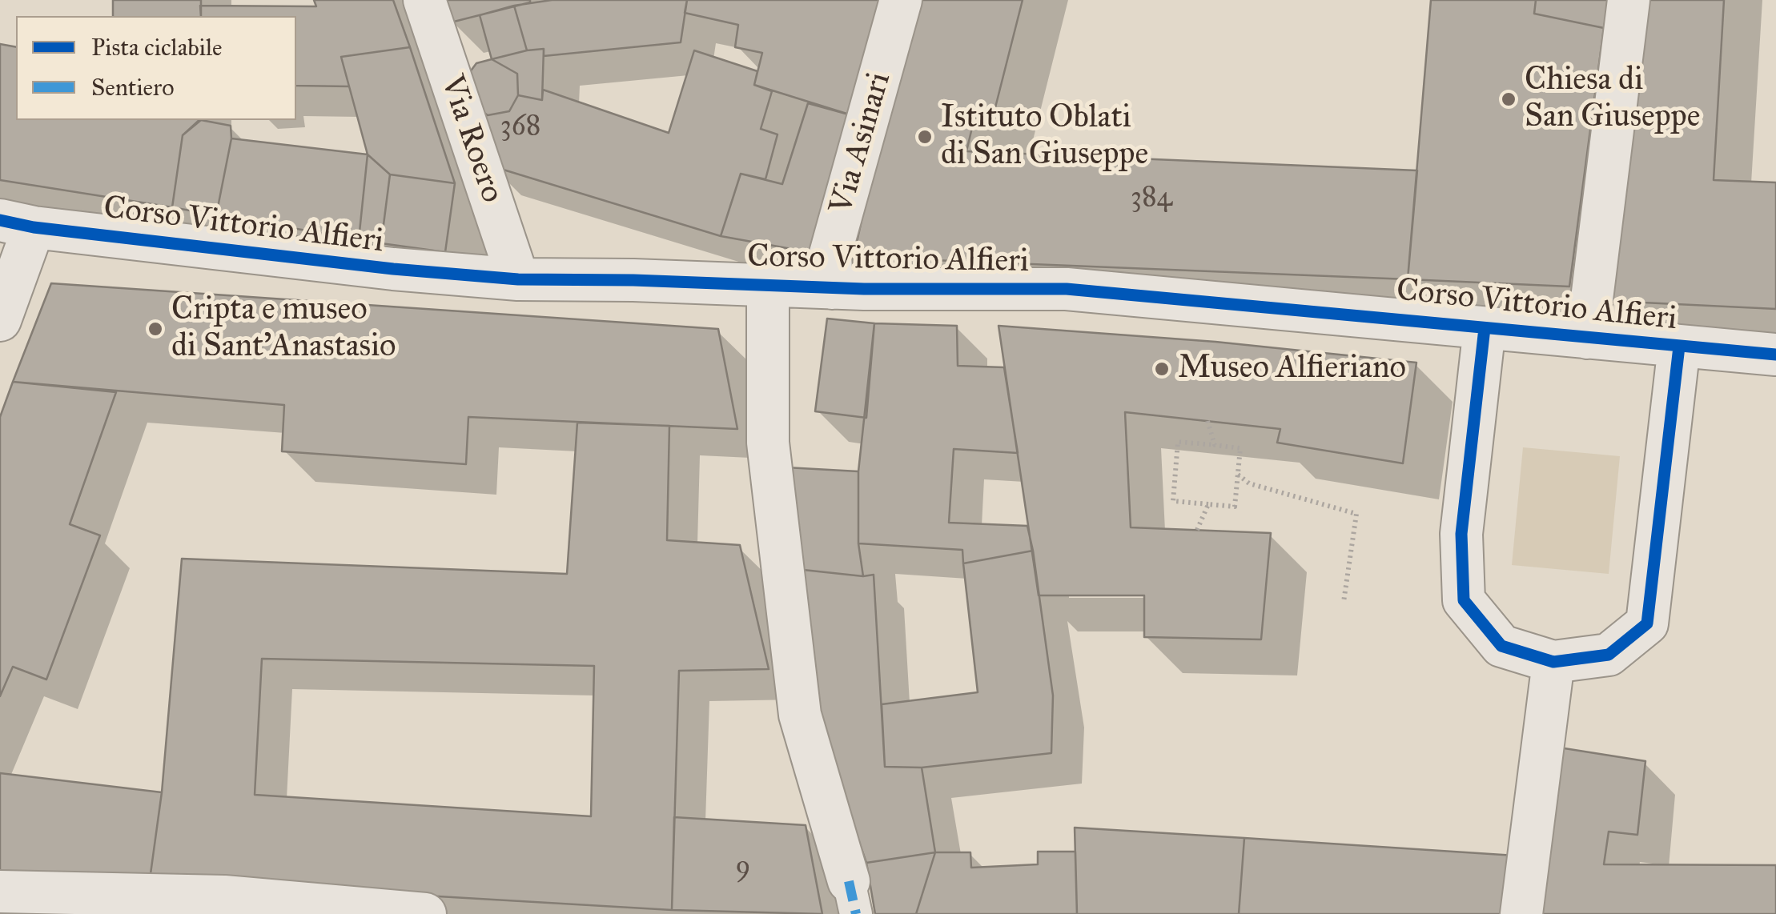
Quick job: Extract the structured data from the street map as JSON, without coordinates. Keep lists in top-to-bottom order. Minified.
{"streets":{"street":["Via Roero","Via Asinari","Corso Vittorio Alfieri"]},"crossings":[["Via Roero","Corso Vittorio Alfieri"],["Via Asinari","Corso Vittorio Alfieri"]],"places":["Chiesa di San Giuseppe","Istituto Oblati di San Giuseppe","Cripta e museo di Sant'Anastasio","Museo Alfieriano"],"house_numbers":["368","384","9"],"legend":["Pista ciclabile","Sentiero"]}
